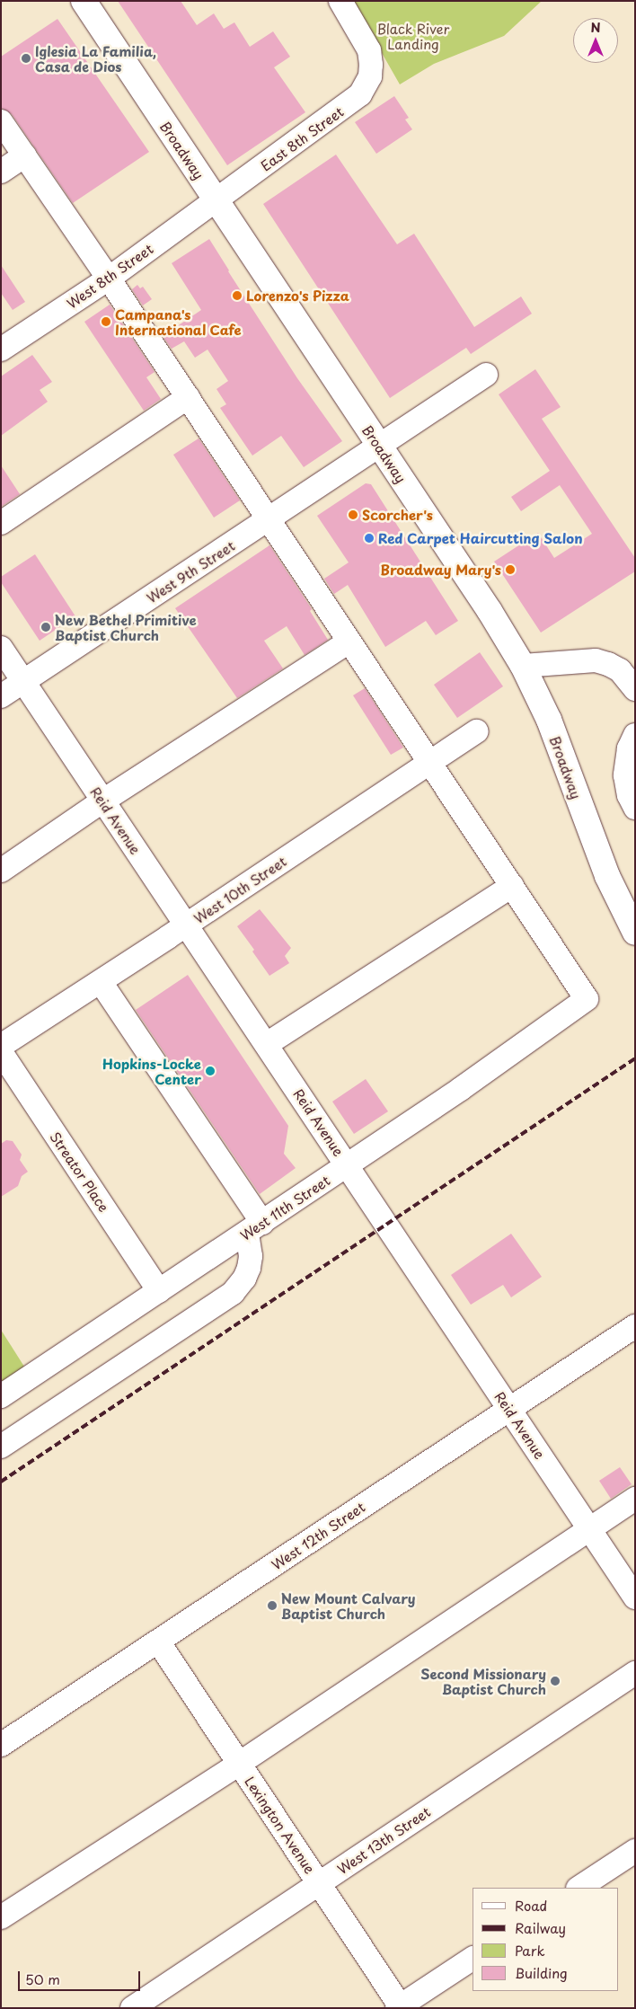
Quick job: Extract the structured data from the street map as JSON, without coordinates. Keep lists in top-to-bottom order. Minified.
{"streets":{"main road":["Broadway"],"street":["East 8th Street","West 8th Street","West 9th Street","Reid Avenue","West 10th Street","Streator Place","West 11th Street","West 12th Street","Lexington Avenue","West 13th Street"]},"crossings":[["East 8th Street","Broadway"],["East 8th Street","West 8th Street"],["Broadway","West 8th Street"],["Broadway","West 9th Street"],["West 9th Street","Reid Avenue"],["Reid Avenue","West 10th Street"],["Reid Avenue","West 11th Street"],["Reid Avenue","West 12th Street"],["Streator Place","West 11th Street"],["West 12th Street","Lexington Avenue"],["Lexington Avenue","West 13th Street"]],"parks":["Black River Landing"],"places":["Iglesia La Familia, Casa de Dios","Lorenzo's Pizza","Campana's International Cafe","Scorcher's","Red Carpet Haircutting Salon","Broadway Mary's","New Bethel Primitive Baptist Church","Hopkins-Locke Center","New Mount Calvary Baptist Church","Second Missionary Baptist Church"],"legend":["Road","Railway","Park","Building"],"scale_bar":"50 m","north":"top"}
